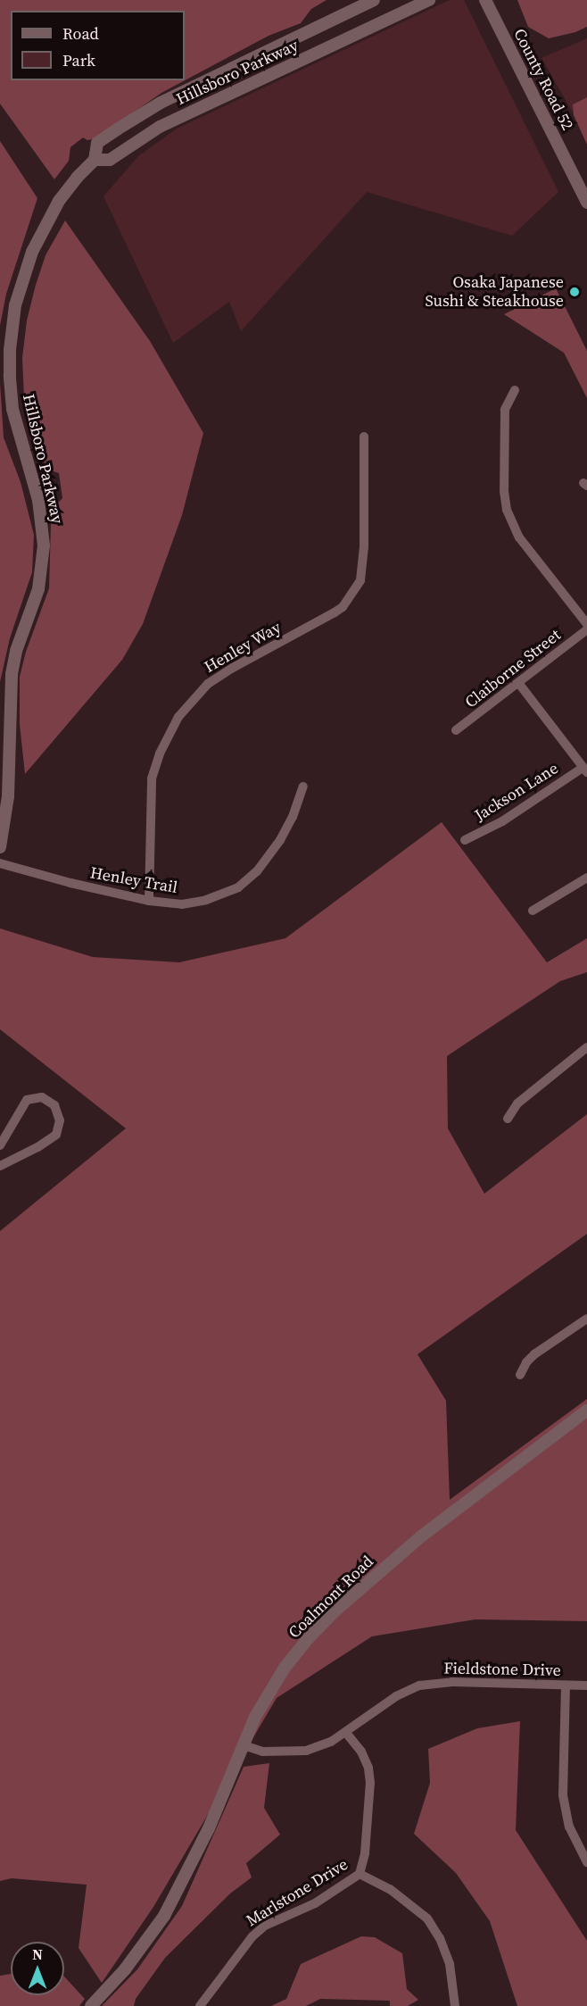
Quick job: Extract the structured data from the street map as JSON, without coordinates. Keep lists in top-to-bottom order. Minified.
{"streets":{"street":["Hillsboro Parkway","County Road 52","Henley Way","Claiborne Street","Jackson Lane","Henley Trail","Coalmont Road","Fieldstone Drive","Marlstone Drive"]},"crossings":[["Henley Way","Henley Trail"],["Coalmont Road","Fieldstone Drive"],["Fieldstone Drive","Marlstone Drive"]],"places":["Osaka Japanese Sushi & Steakhouse"],"legend":["Road","Park"],"north":"top"}
